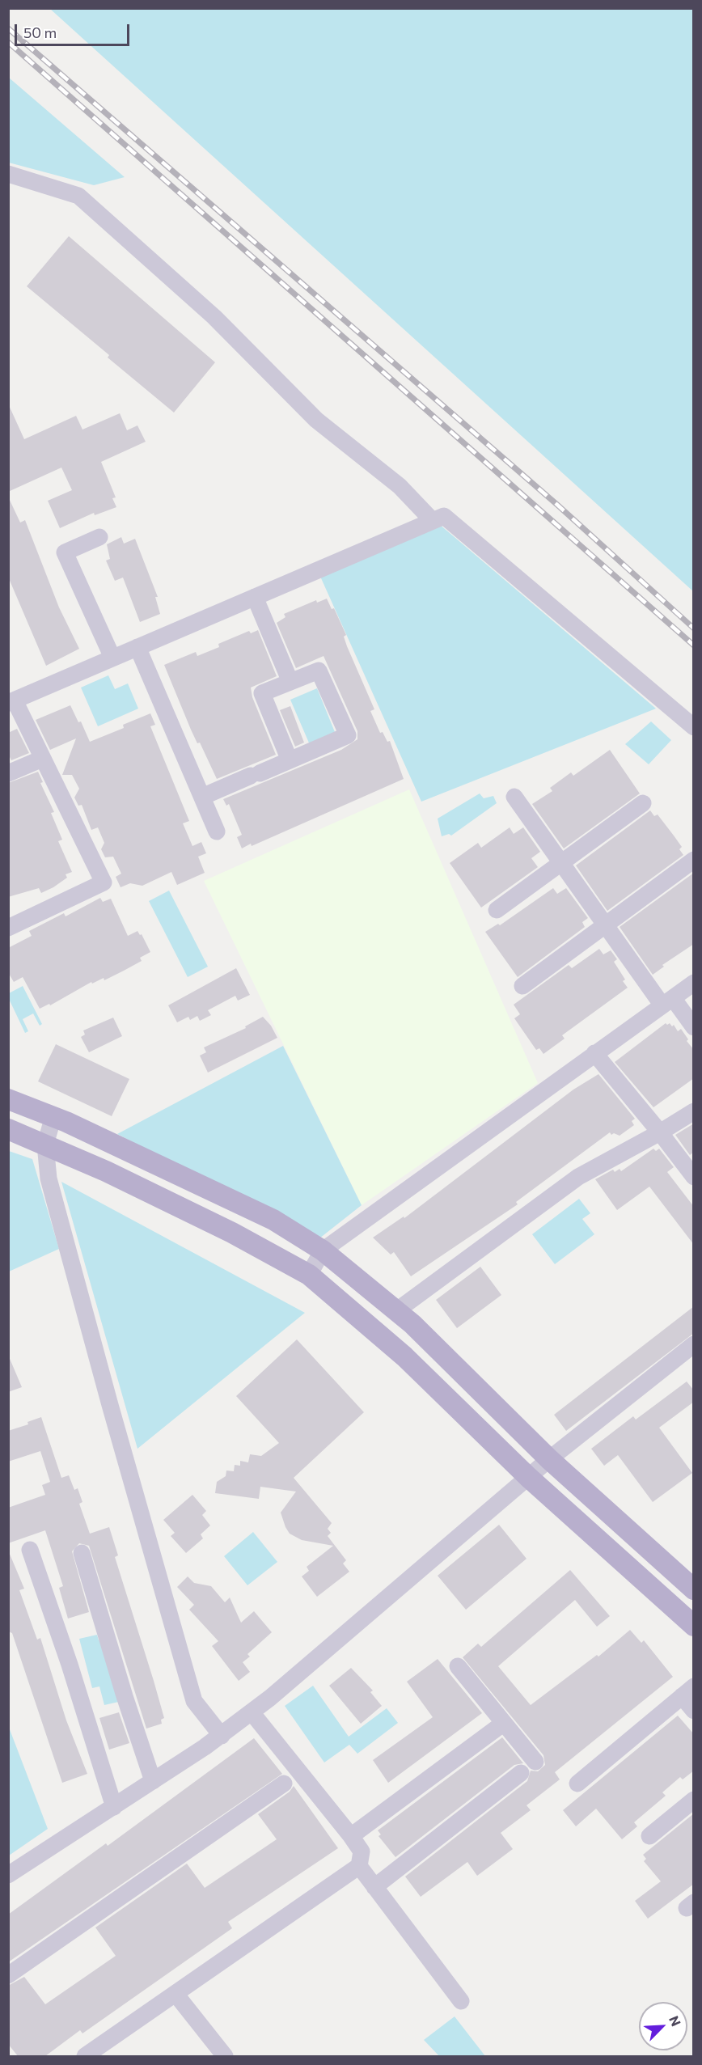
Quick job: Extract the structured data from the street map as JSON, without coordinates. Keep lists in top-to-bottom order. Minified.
{"scale_bar":"50 m","north":"top right"}
